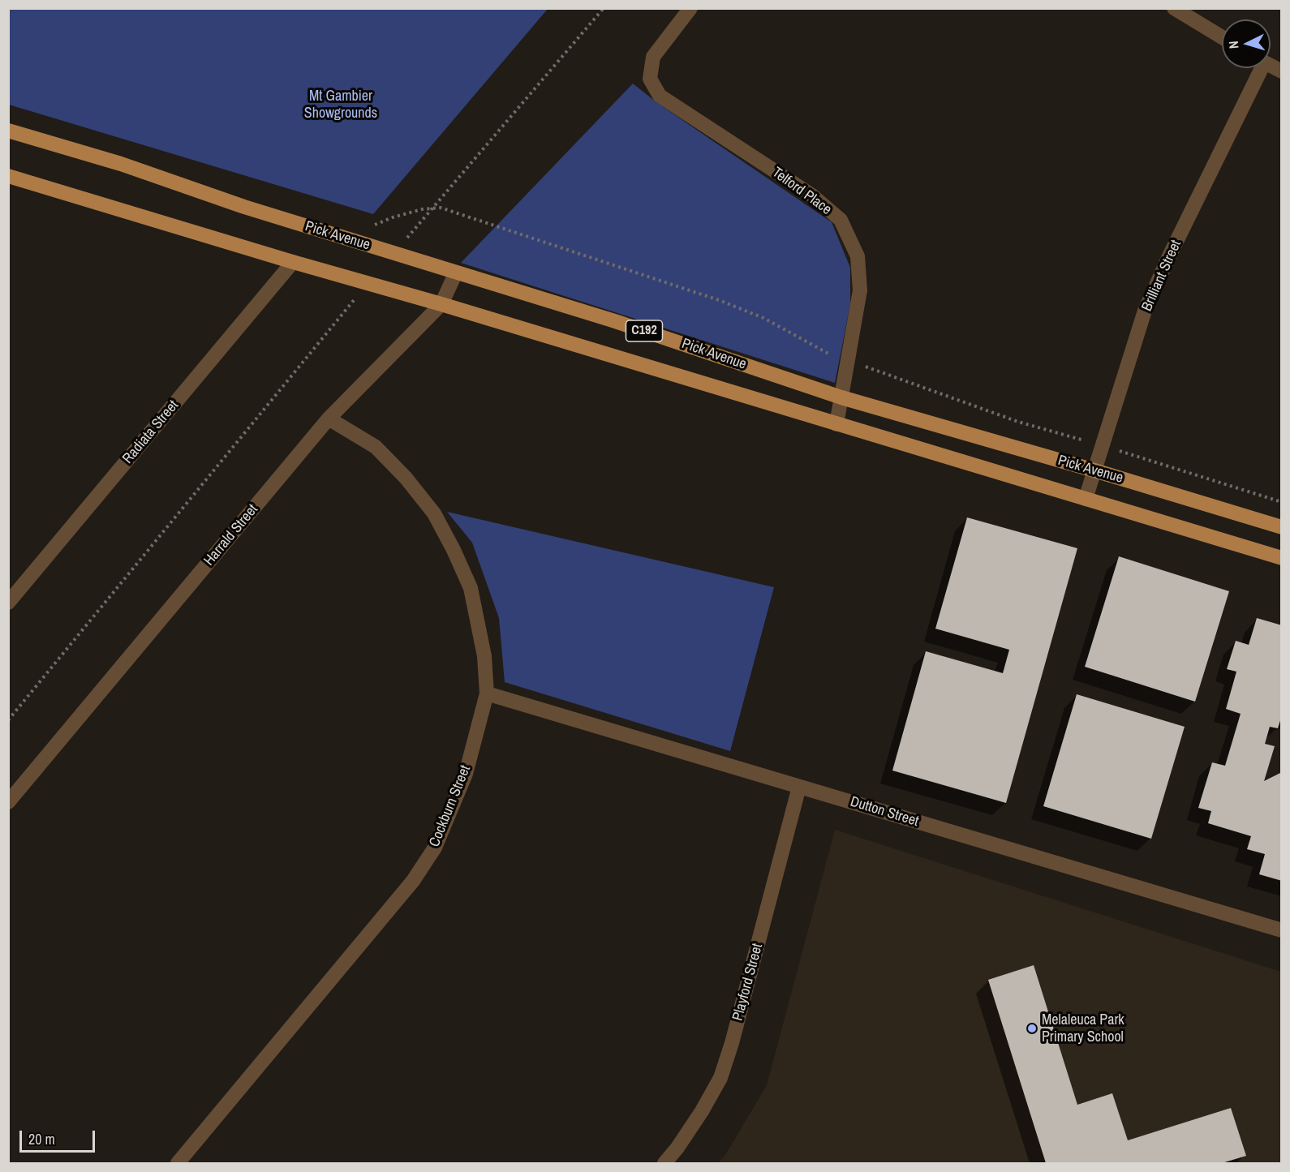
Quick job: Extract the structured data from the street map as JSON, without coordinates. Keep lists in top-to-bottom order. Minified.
{"streets":{"main road":["Pick Avenue","C192"],"street":["Telford Place","Brilliant Street","Radiata Street","Harrald Street","Cockburn Street","Dutton Street","Playford Street"]},"crossings":[["Telford Place","Pick Avenue"],["Pick Avenue","Brilliant Street"],["Pick Avenue","Radiata Street"],["Pick Avenue","Harrald Street"],["Harrald Street","Cockburn Street"],["Cockburn Street","Dutton Street"],["Dutton Street","Playford Street"]],"parks":["Mt Gambier Showgrounds"],"places":["Melaleuca Park Primary School"],"scale_bar":"20 m","north":"left"}
